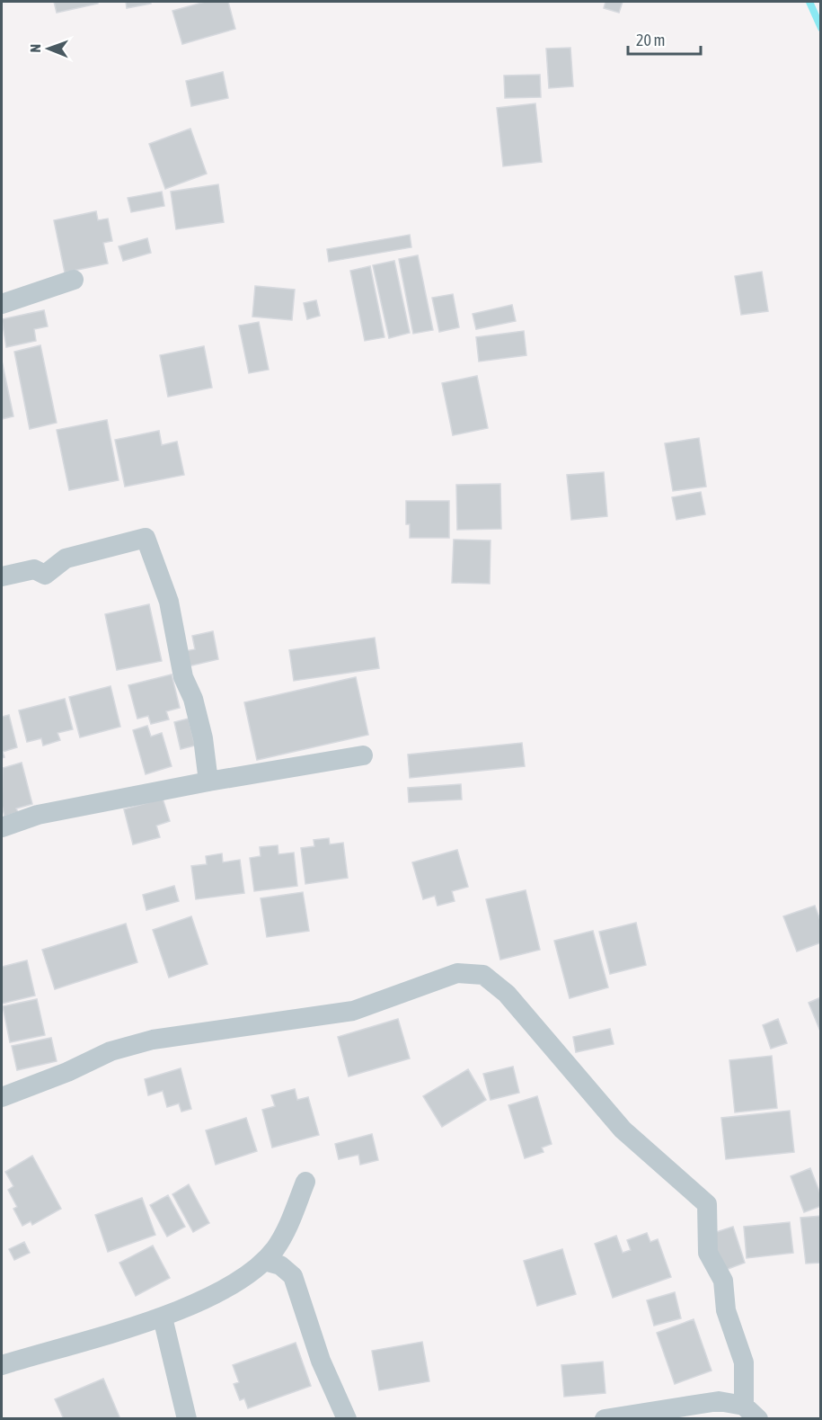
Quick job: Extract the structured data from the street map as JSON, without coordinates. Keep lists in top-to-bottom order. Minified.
{"scale_bar":"20 m","north":"left"}
